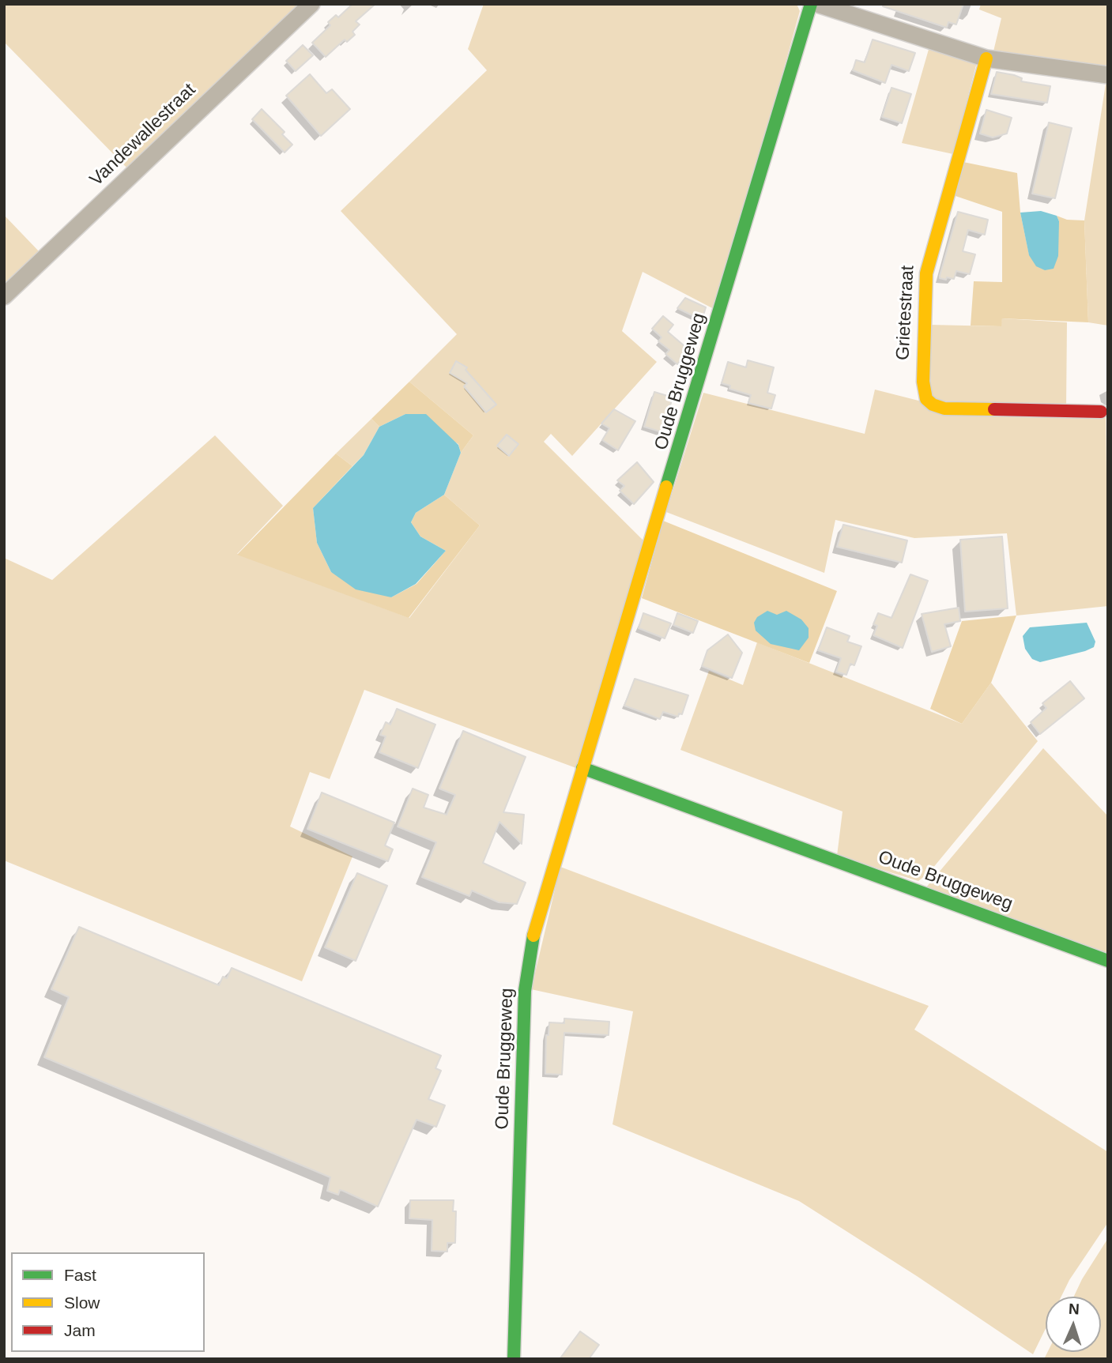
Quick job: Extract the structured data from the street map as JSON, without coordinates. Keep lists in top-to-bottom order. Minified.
{"streets":{"street":["Vandewallestraat","Grietestraat","Oude Bruggeweg"]},"legend":["Fast","Slow","Jam"],"north":"top"}
